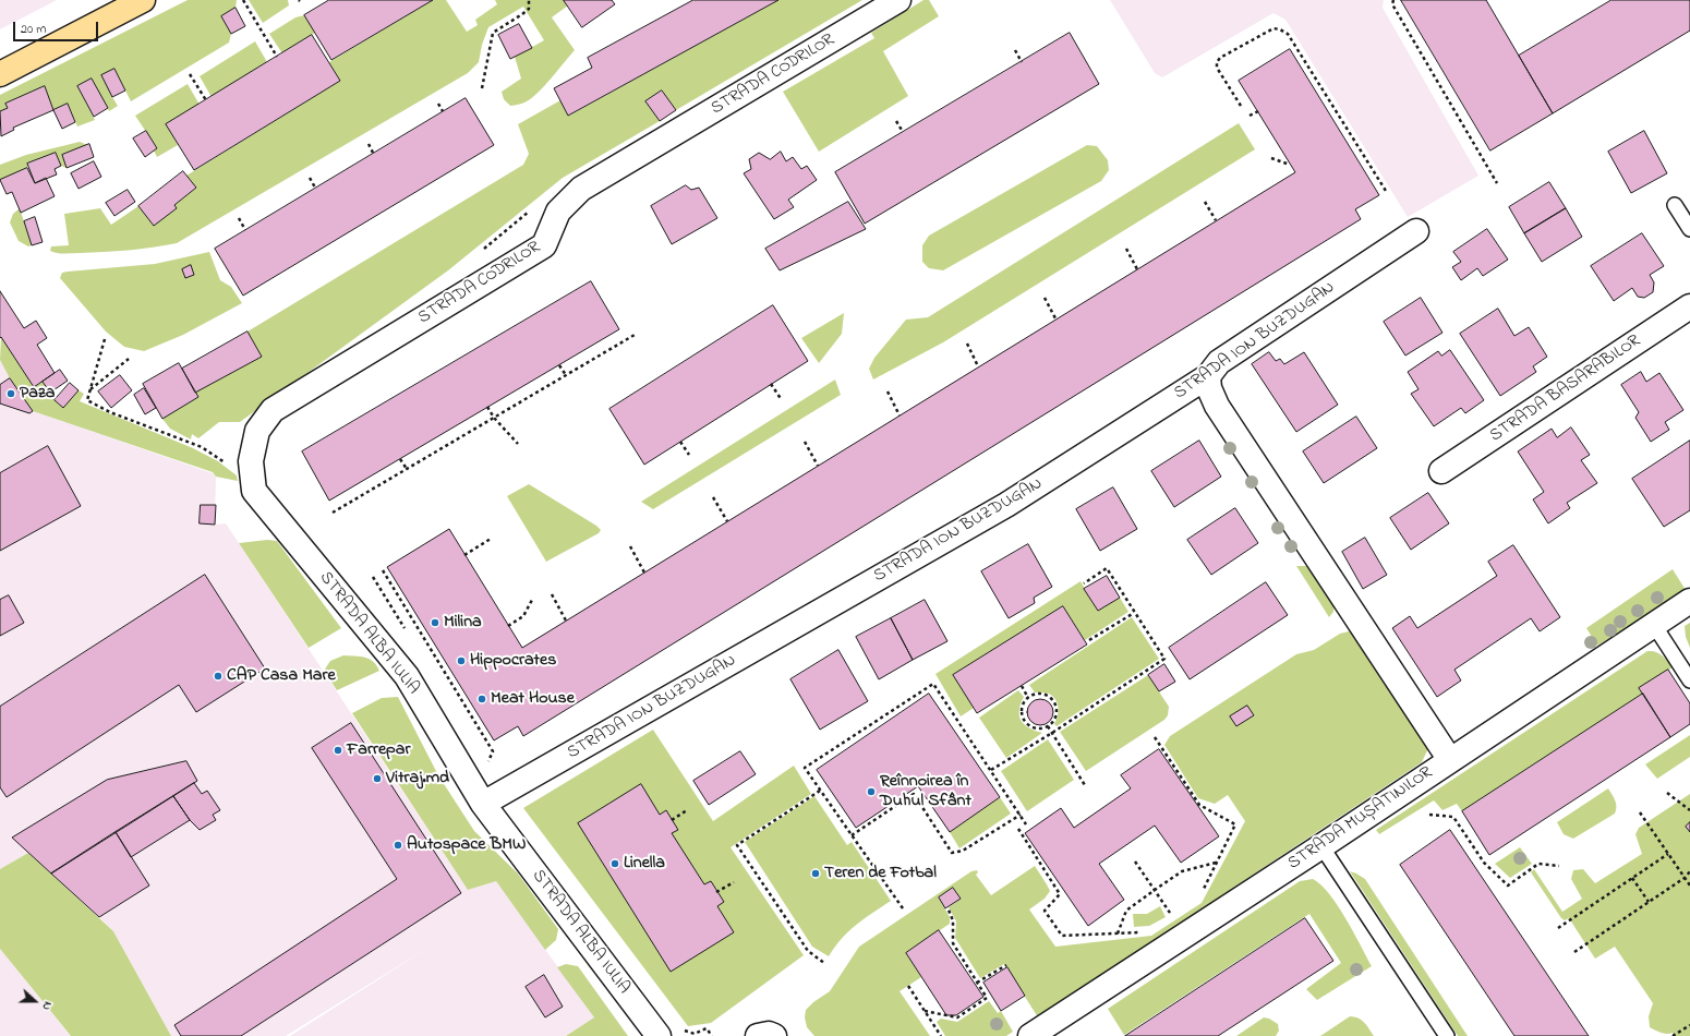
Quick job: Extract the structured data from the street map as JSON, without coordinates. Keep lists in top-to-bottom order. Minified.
{"streets":{"street":["STRADA CODRILOR","STRADA ION BUZDUGAN","STRADA BASARABILOR","STRADA ALBA IULIA","STRADA MUȘATINILOR"]},"crossings":[["STRADA CODRILOR","STRADA ALBA IULIA"],["STRADA ION BUZDUGAN","STRADA ALBA IULIA"]],"places":["Paza","Milina","Hippocrates","CAP Casa Mare","Meat House","Farrepar","Vitraj.md","Reînnoirea în Duhul Sfânt","Autospace BMW","Linella","Teren de Fotbal"],"scale_bar":"20 m","north":"right"}
